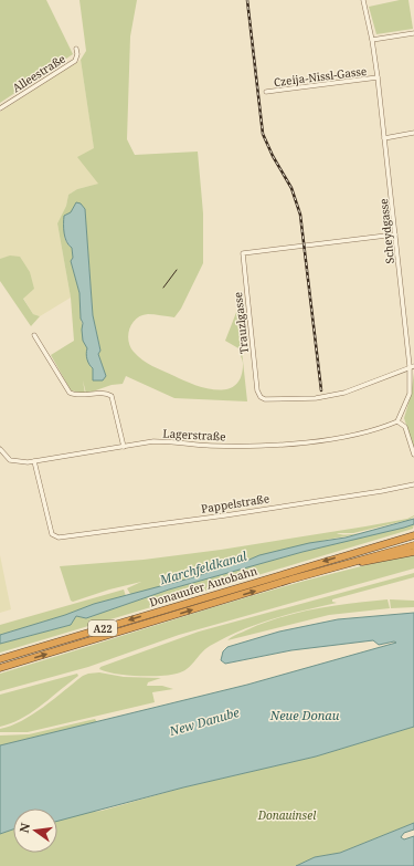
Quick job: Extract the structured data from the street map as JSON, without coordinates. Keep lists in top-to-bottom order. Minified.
{"streets":{"highway":["Donauufer Autobahn","A22"],"street":["Alleestraße","Czeija-Nissl-Gasse","Scheydgasse","Trauzlgasse","Lagerstraße","Pappelstraße"]},"crossings":[["Czeija-Nissl-Gasse","Scheydgasse"],["Scheydgasse","Trauzlgasse"],["Scheydgasse","Lagerstraße"],["Lagerstraße","Pappelstraße"]],"water":["Marchfeldkanal","Neue Donau","New Danube"],"parks":["Donauinsel"],"north":"left"}
